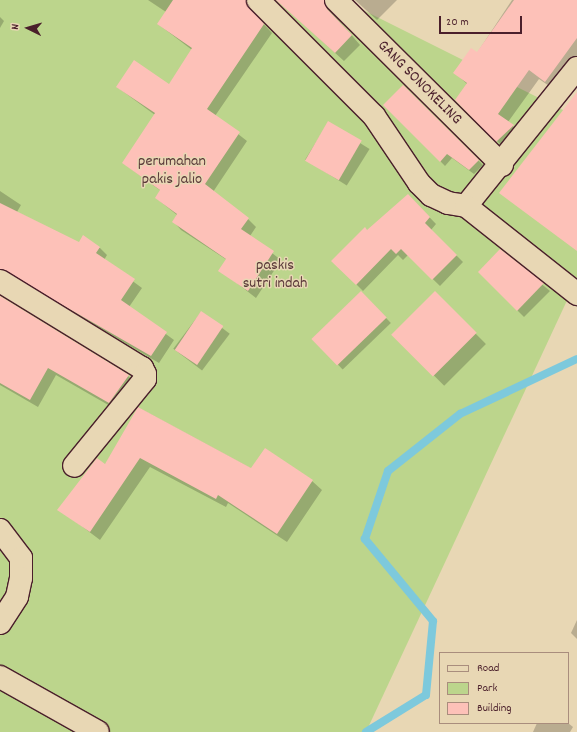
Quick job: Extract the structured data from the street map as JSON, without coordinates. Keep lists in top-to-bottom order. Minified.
{"streets":{"street":["GANG SONOKELING"]},"parks":["perumahan pakis jalio","paskis sutri indah"],"legend":["Road","Park","Building"],"scale_bar":"20 m","north":"left"}
